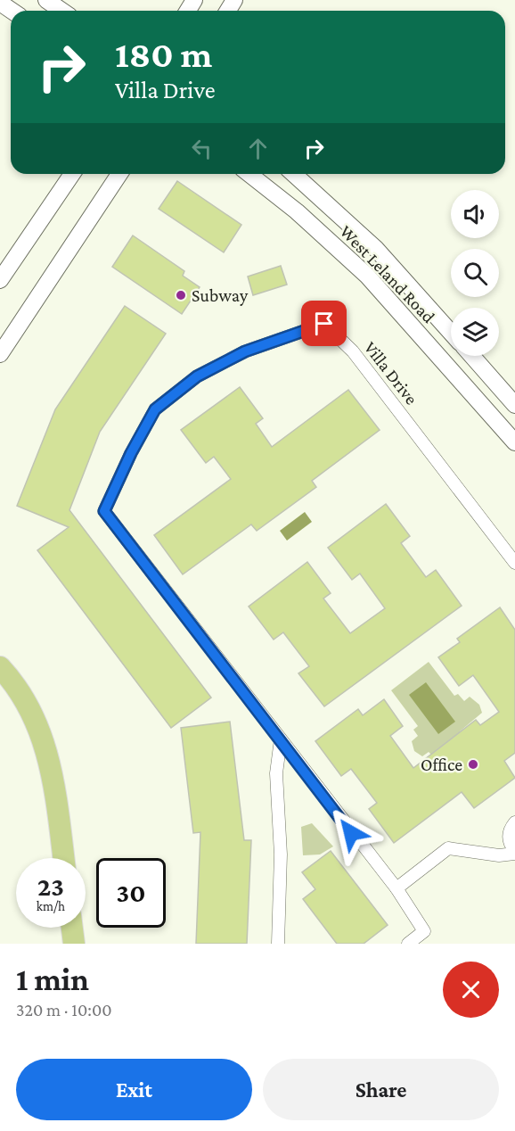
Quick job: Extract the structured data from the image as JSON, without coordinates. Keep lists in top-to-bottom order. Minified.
{"streets":{"street":["West Leland Road","Villa Drive"]},"places":["Subway","Office"],"page":{"turn":["180 m","Villa Drive"],"speed":"23 km/h","limit":"30","heading":["1 min","320 m · 10:00"],"buttons":["Exit","Share"]}}
